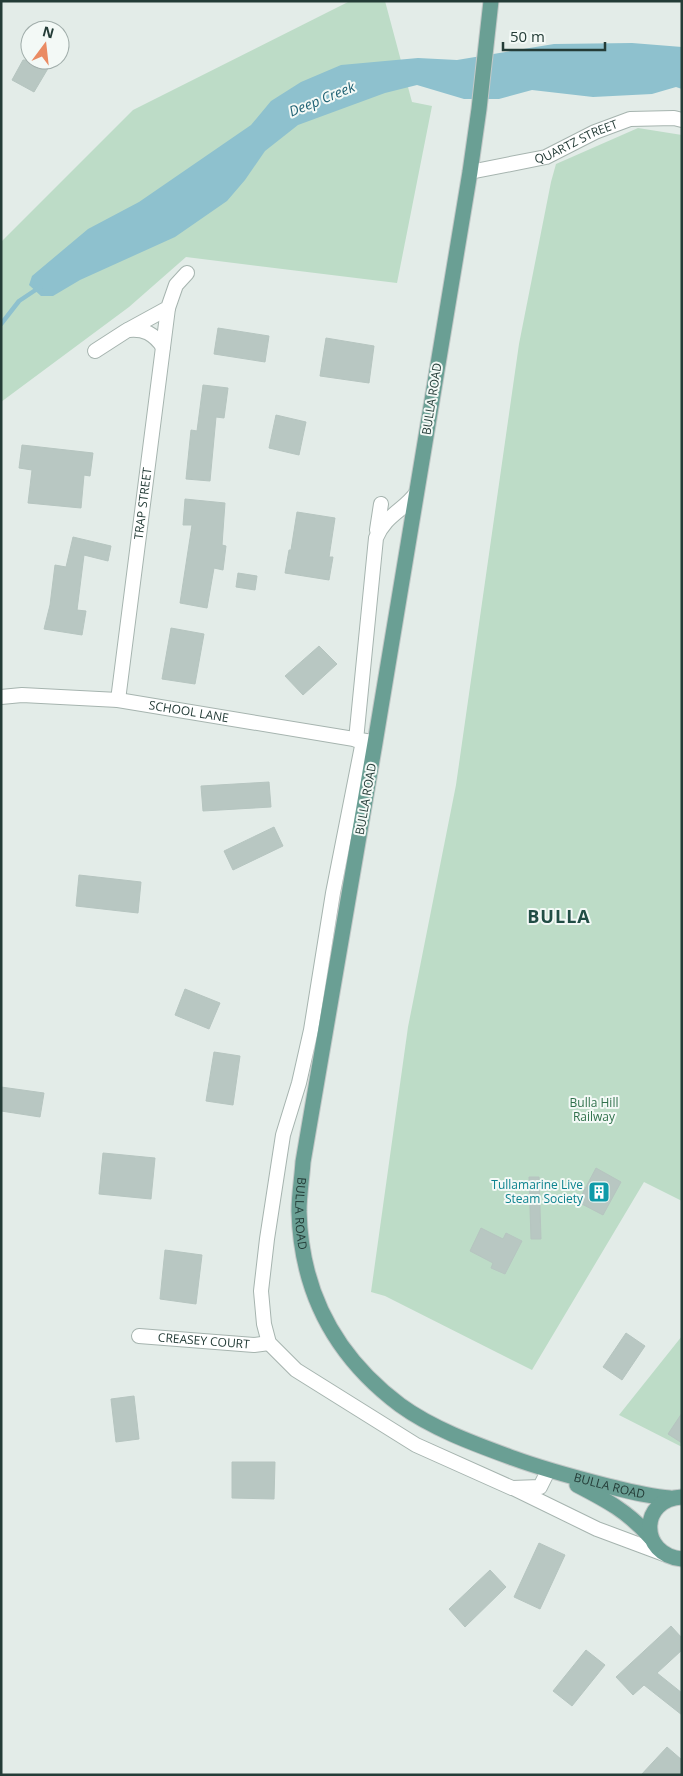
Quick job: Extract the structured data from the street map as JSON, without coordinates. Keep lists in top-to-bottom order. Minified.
{"streets":{"main road":["BULLA ROAD"],"street":["QUARTZ STREET","TRAP STREET","SCHOOL LANE","CREASEY COURT"]},"crossings":[["QUARTZ STREET","BULLA ROAD"],["BULLA ROAD","SCHOOL LANE"],["BULLA ROAD","CREASEY COURT"],["TRAP STREET","SCHOOL LANE"]],"districts":["BULLA"],"water":["Deep Creek"],"parks":["Bulla Hill Railway"],"places":{"building":["Tullamarine Live Steam Society"]},"scale_bar":"50 m","north":"top"}
